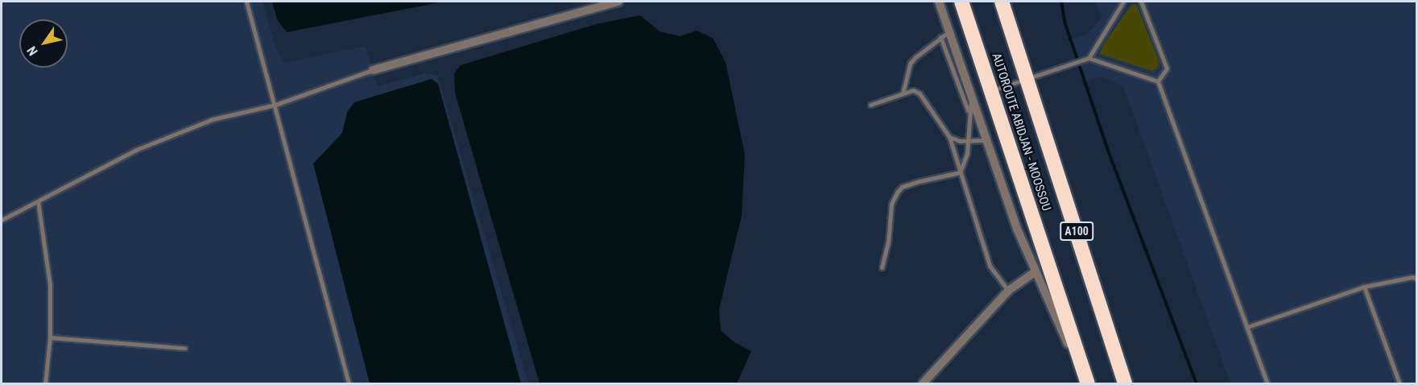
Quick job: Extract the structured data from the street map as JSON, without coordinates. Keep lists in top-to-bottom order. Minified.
{"streets":{"highway":["AUTOROUTE ABIDJAN - MOOSSOU","A100"]},"north":"bottom left"}
